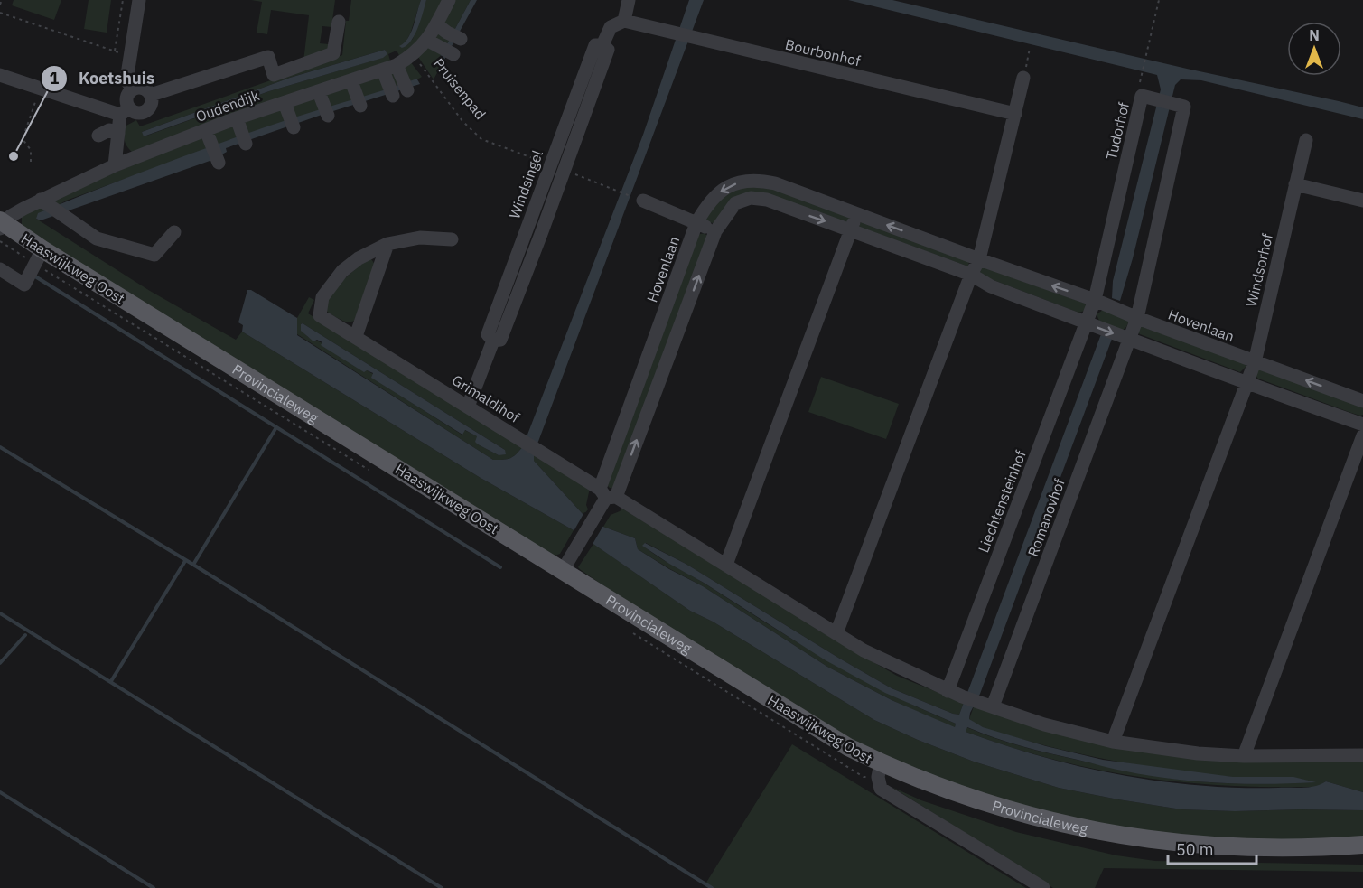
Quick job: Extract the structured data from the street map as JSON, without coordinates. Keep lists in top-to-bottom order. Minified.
{"streets":{"main road":["Provincialeweg"],"street":["Bourbonhof","Oudendijk","Tudorhof","Windsingel","Haaswijkweg Oost","Hovenlaan","Windsorhof","Grimaldihof","Liechtensteinhof","Romanovhof"],"path":["Pruisenpad"]},"crossings":[["Bourbonhof","Windsingel"],["Pruisenpad","Oudendijk"],["Pruisenpad","Windsingel"],["Oudendijk","Provincialeweg"],["Tudorhof","Hovenlaan"],["Windsingel","Grimaldihof"],["Haaswijkweg Oost","Provincialeweg"],["Hovenlaan","Windsorhof"],["Hovenlaan","Provincialeweg"],["Hovenlaan","Grimaldihof"],["Hovenlaan","Liechtensteinhof"],["Hovenlaan","Romanovhof"]],"places":["Koetshuis"],"scale_bar":"50 m","north":"top"}
